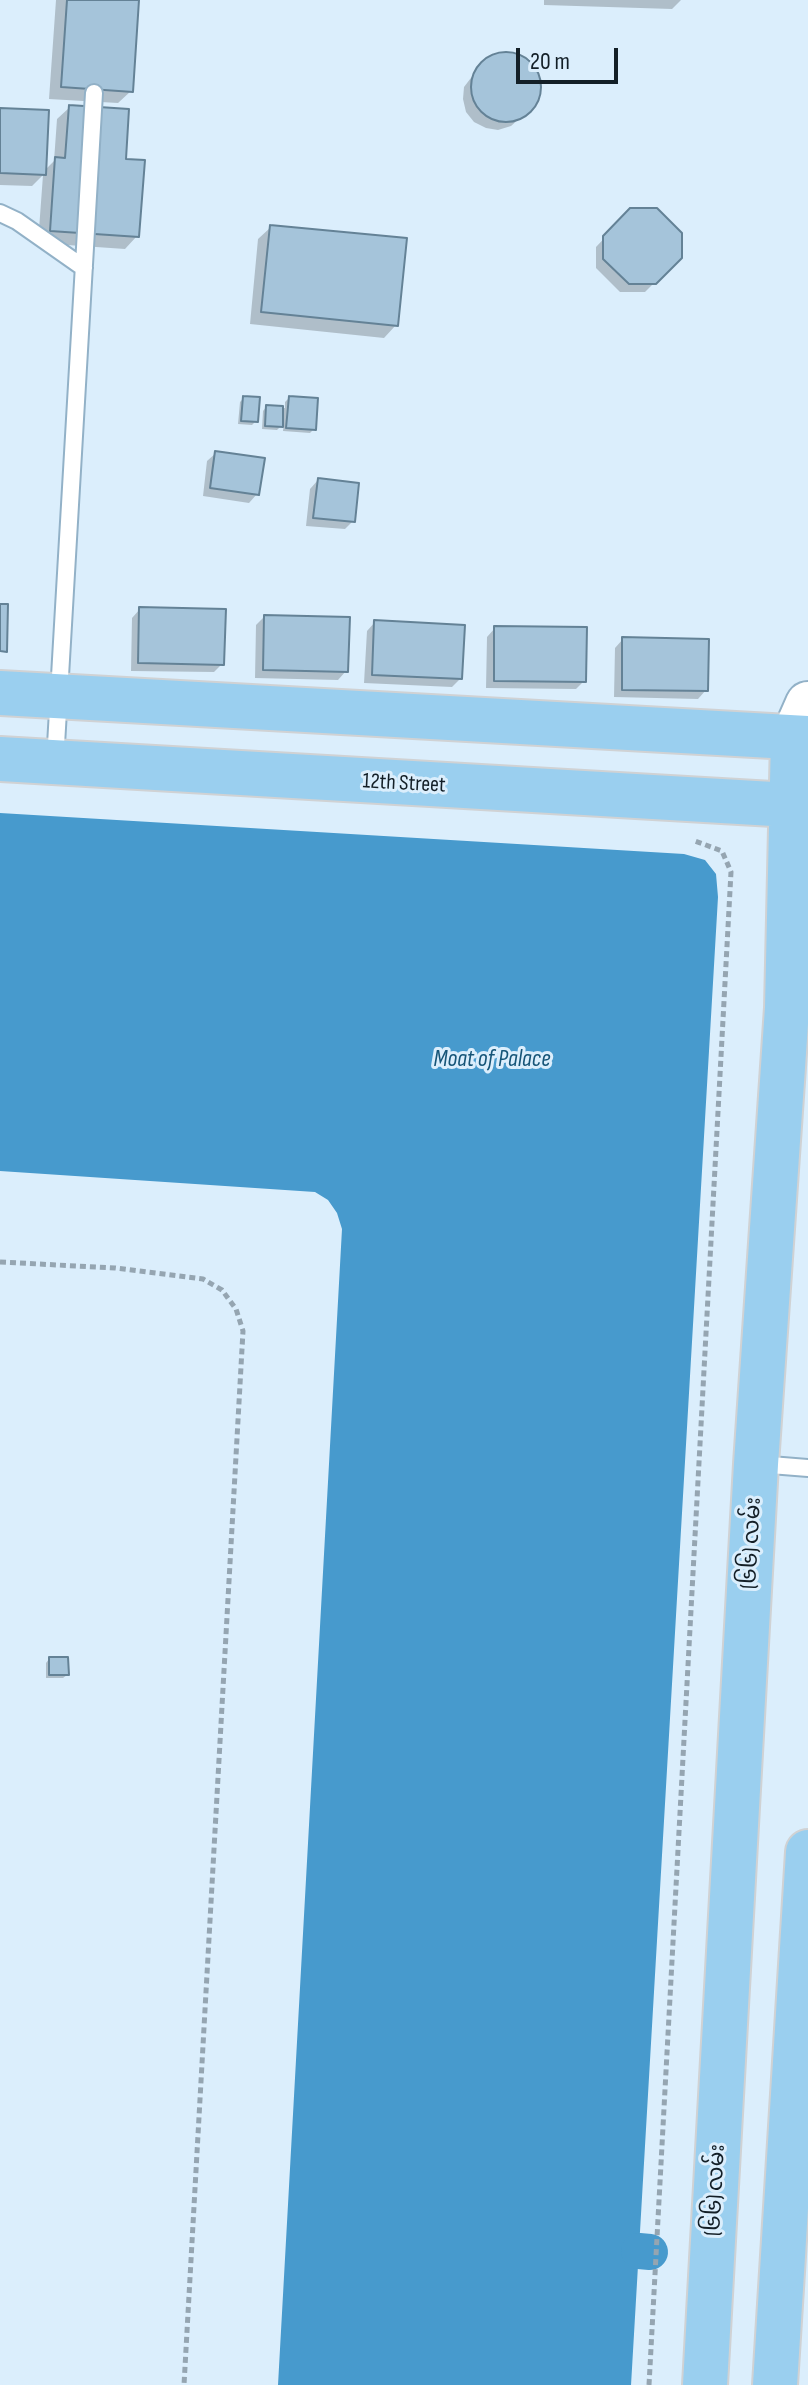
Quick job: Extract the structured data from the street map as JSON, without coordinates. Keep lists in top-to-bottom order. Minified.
{"streets":{"main road":["12th Street","(၆၆) လမ်း"]},"crossings":[["12th Street","(၆၆) လမ်း"]],"water":["Moat of Palace"],"scale_bar":"20 m"}
